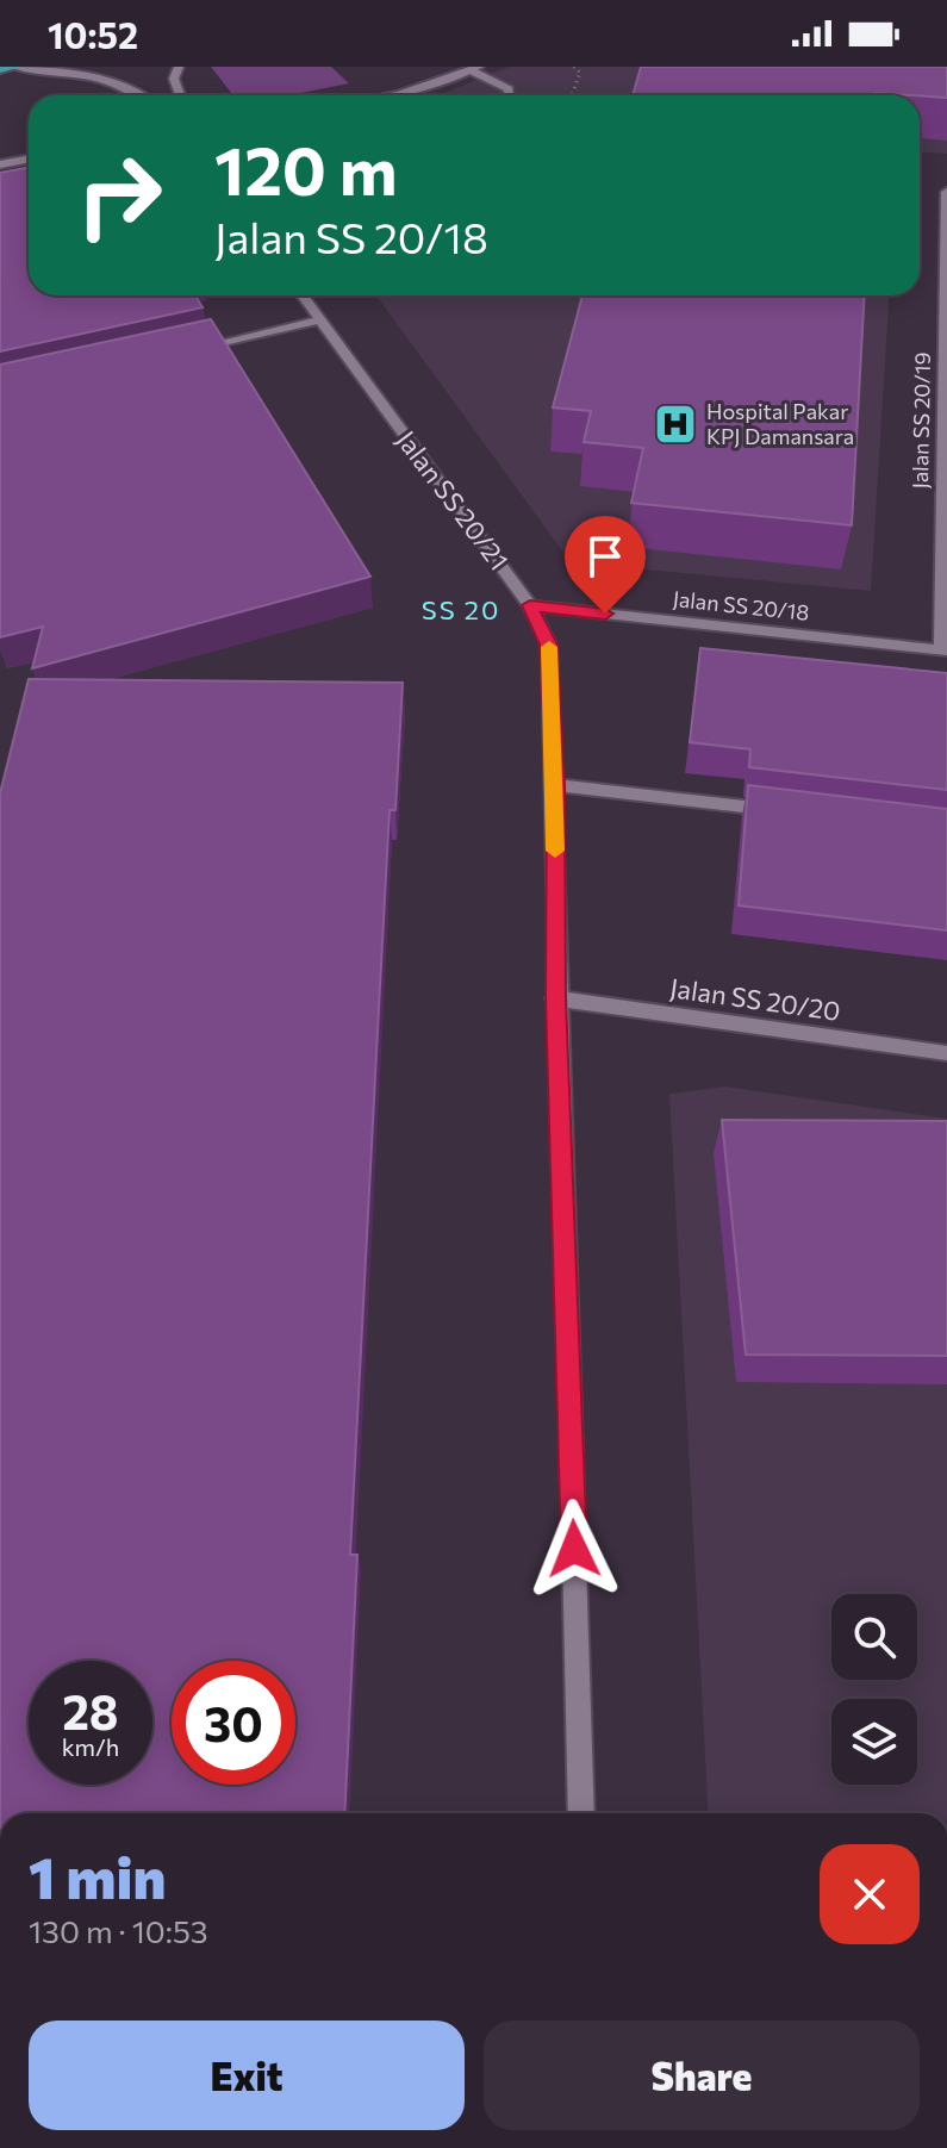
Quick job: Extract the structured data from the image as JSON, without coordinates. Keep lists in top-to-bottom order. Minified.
{"streets":{"street":["Jalan SS 20/19","Jalan SS 20/21","Jalan SS 20/18","Jalan SS 20/20"]},"crossings":[["Jalan SS 20/19","Jalan SS 20/18"],["Jalan SS 20/21","Jalan SS 20/18"],["Jalan SS 20/21","Jalan SS 20/20"]],"districts":["SS 20"],"places":{"hospital":["Hospital Pakar KPJ Damansara"]},"page":{"status":"10:52","turn":["120 m","Jalan SS 20/18"],"speed":"28 km/h","limit":"30","heading":["1 min","130 m · 10:53"],"buttons":["Exit","Share"]}}
